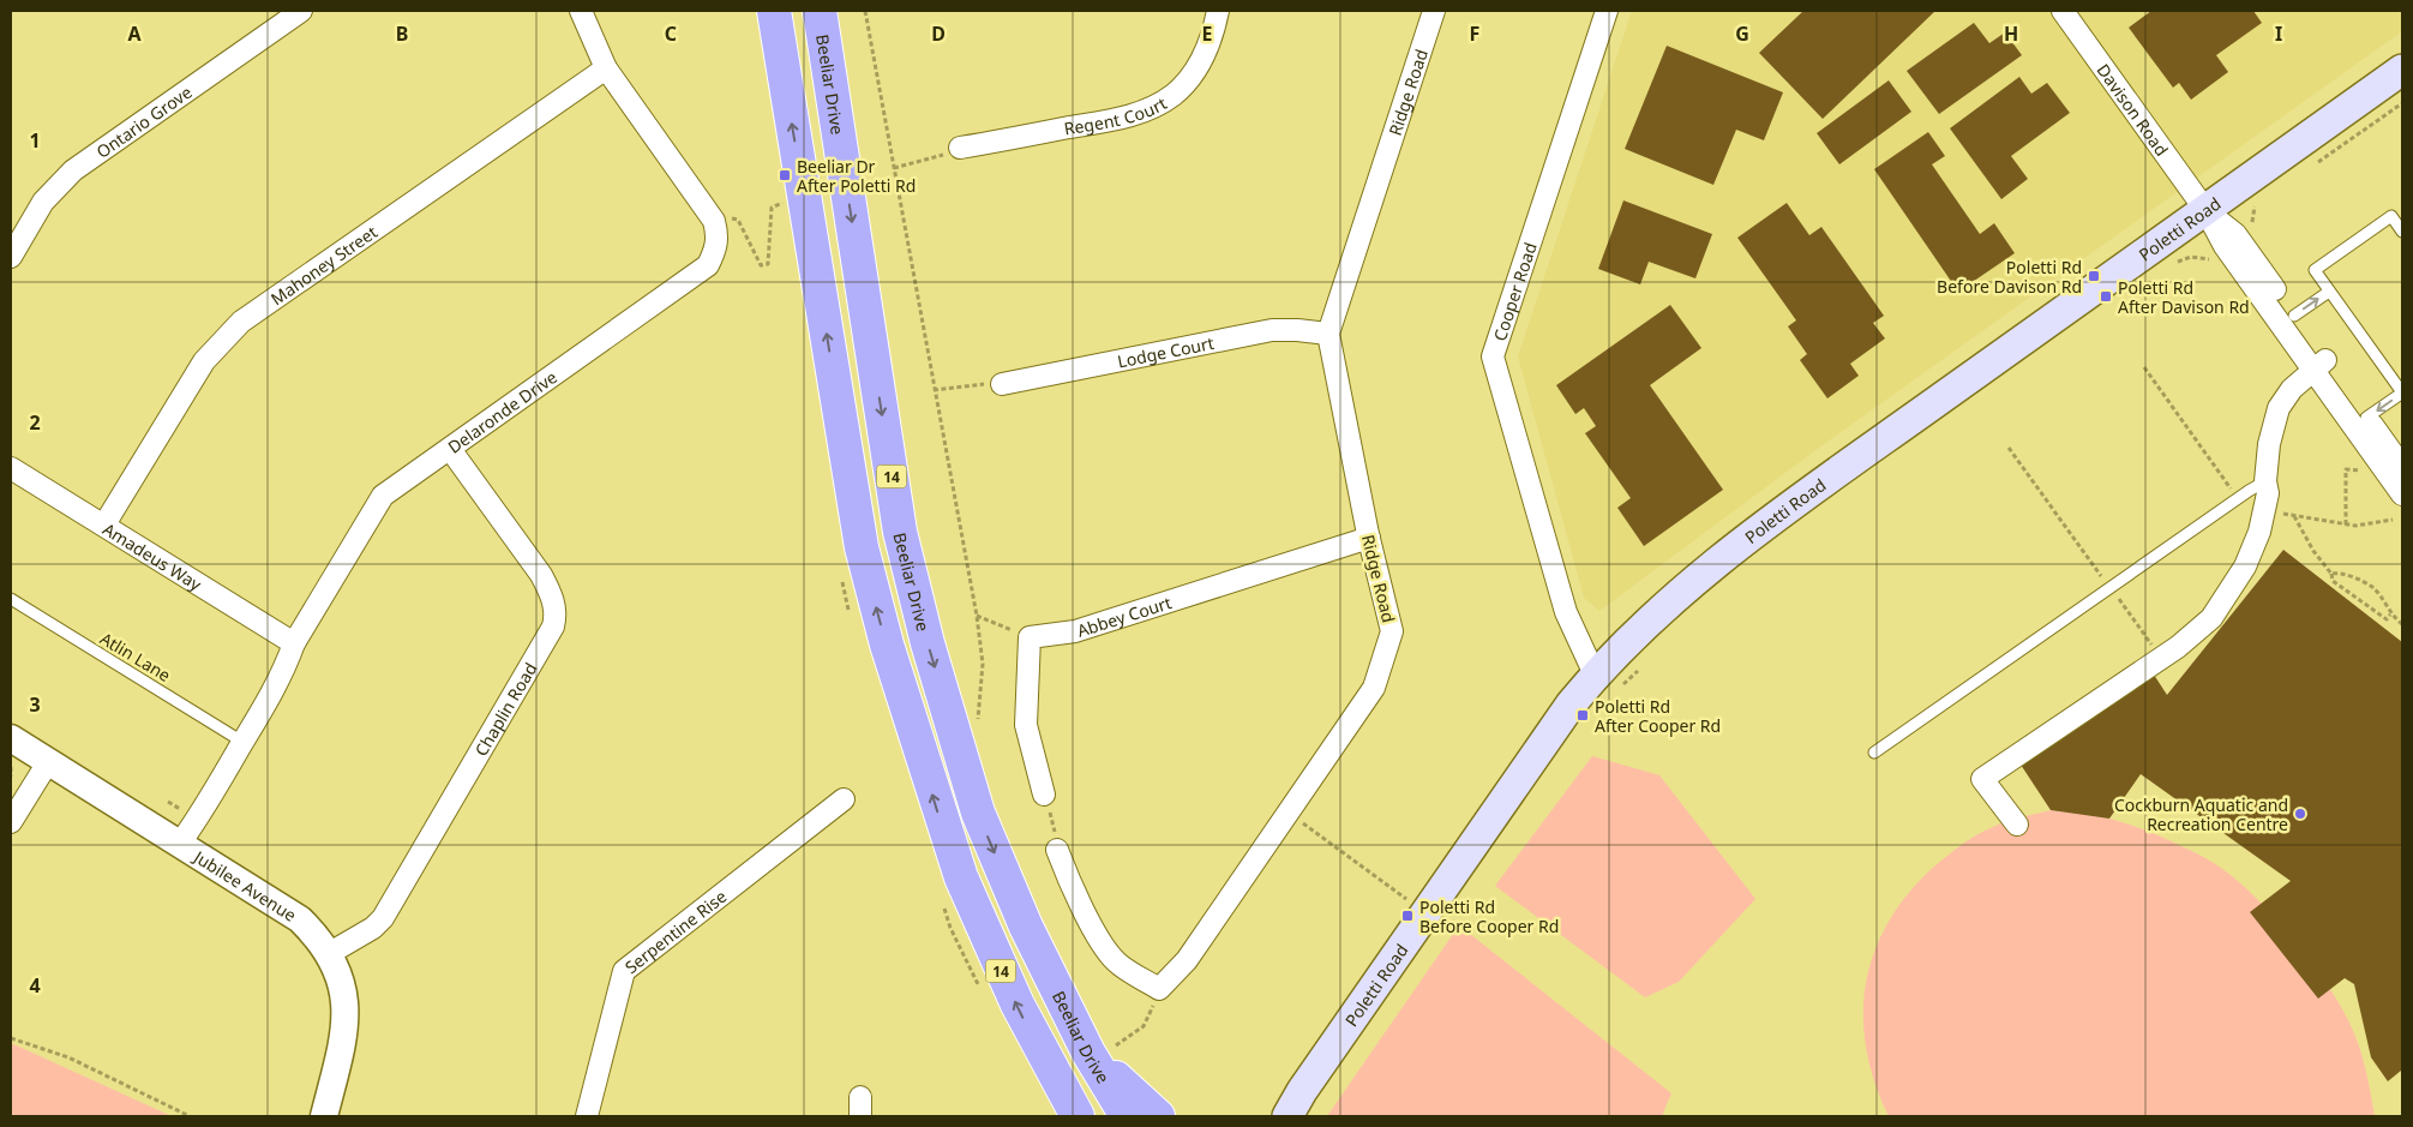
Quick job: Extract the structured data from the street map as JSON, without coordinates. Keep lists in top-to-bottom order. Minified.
{"streets":{"highway":["Beeliar Drive","14"],"main road":["Poletti Road"],"street":["Ridge Road","Davison Road","Regent Court","Ontario Grove","Mahoney Street","Cooper Road","Lodge Court","Delaronde Drive","Amadeus Way","Abbey Court","Chaplin Road","Jubilee Avenue","Serpentine Rise"],"lane":["Atlin Lane"]},"crossings":[["Ridge Road","Lodge Court"],["Ridge Road","Abbey Court"],["Davison Road","Poletti Road"],["Poletti Road","Cooper Road"],["Mahoney Street","Delaronde Drive"],["Mahoney Street","Amadeus Way"],["Delaronde Drive","Amadeus Way"],["Delaronde Drive","Atlin Lane"],["Delaronde Drive","Chaplin Road"],["Delaronde Drive","Jubilee Avenue"],["Chaplin Road","Jubilee Avenue"]],"places":{"transit":["Beeliar Dr After Poletti Rd","Poletti Rd Before Davison Rd","Poletti Rd After Davison Rd","Poletti Rd After Cooper Rd","Poletti Rd Before Cooper Rd"],"other":["Cockburn Aquatic and Recreation Centre"]},"grid":{"columns":["A","B","C","D","E","F","G","H","I"],"rows":["1","2","3","4"]}}
